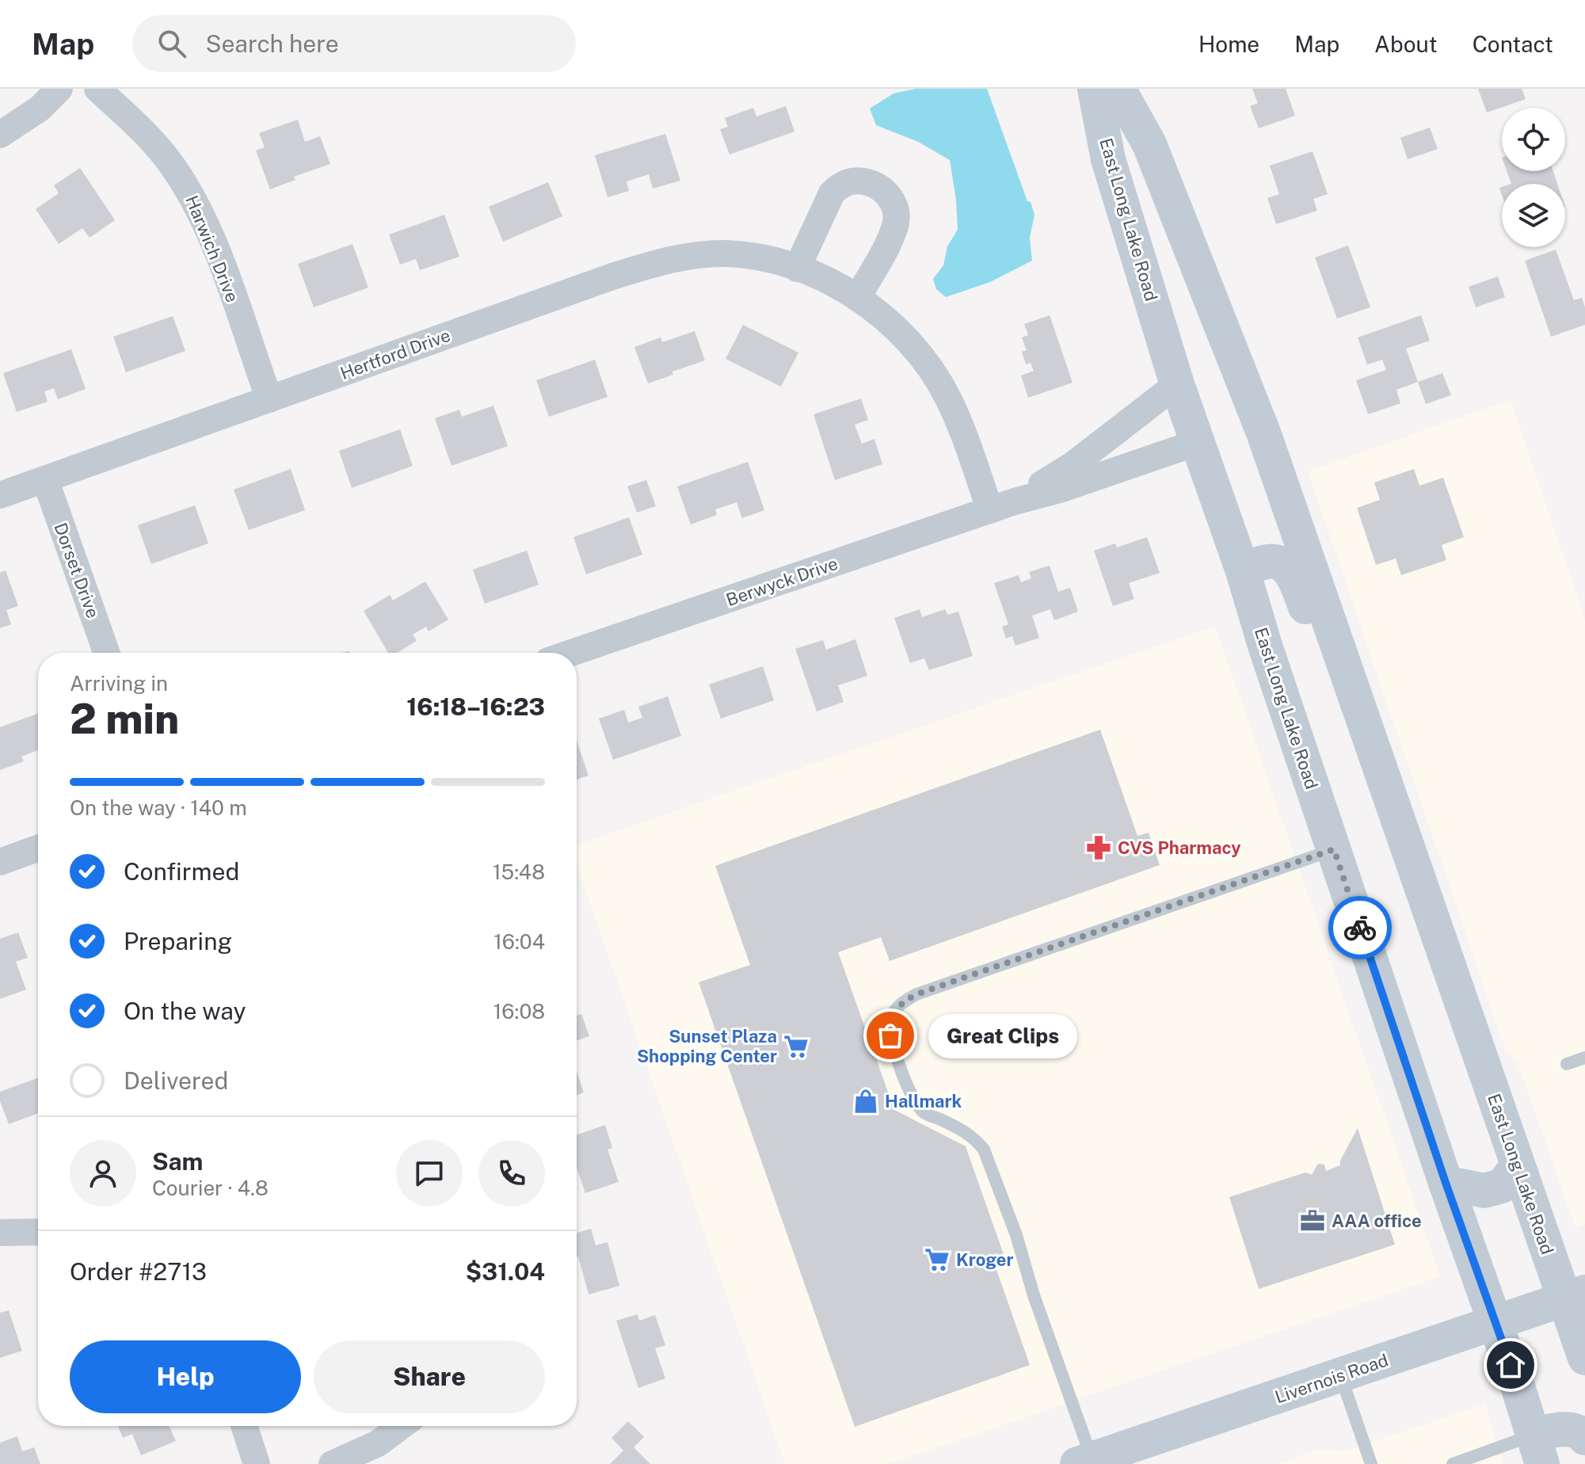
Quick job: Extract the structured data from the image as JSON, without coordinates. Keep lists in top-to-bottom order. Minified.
{"streets":{"main road":["East Long Lake Road","Livernois Road"],"street":["Harwich Drive","Hertford Drive","Dorset Drive","Berwyck Drive"]},"crossings":[["East Long Lake Road","Berwyck Drive"],["East Long Lake Road","Livernois Road"],["Harwich Drive","Hertford Drive"],["Hertford Drive","Dorset Drive"],["Hertford Drive","Berwyck Drive"]],"places":{"pharmacy":["CVS Pharmacy"],"other":["Great Clips"],"supermarket":["Sunset Plaza Shopping Center","Kroger"],"shop":["Hallmark"],"office":["AAA office"]},"page":{"header":"Map","search":"Search here","nav":["Home","Map","About","Contact"],"heading":["2 min","Arriving in","16:18–16:23"],"panel":["Sam","Courier · 4.8","Order #2713","$31.04"],"bar":"On the way · 140 m","list":[["Confirmed","15:48"],["Preparing","16:04"],["On the way","16:08"],"Delivered"],"bubble":"Great Clips","buttons":["Help","Share"]}}
